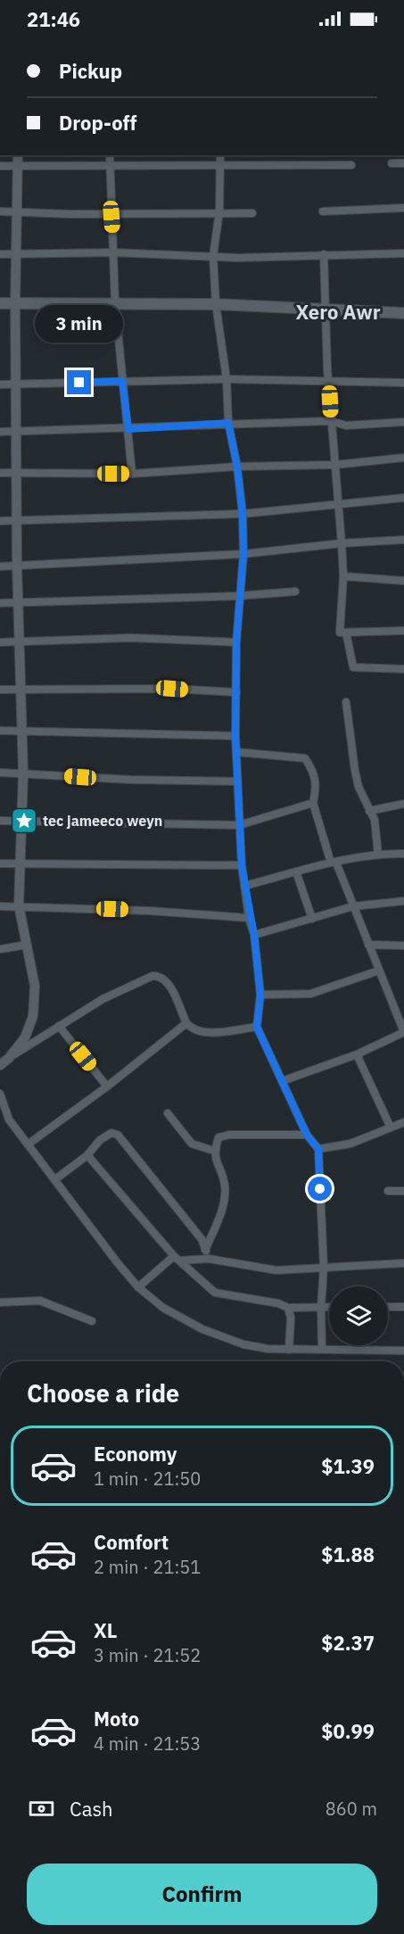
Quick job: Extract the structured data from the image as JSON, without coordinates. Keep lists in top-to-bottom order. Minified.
{"districts":["Xero Awr"],"places":{"place":["tec jameeco weyn"]},"page":{"status":"21:46","banner":["Pickup","Drop-off"],"bubble":"3 min","heading":"Choose a ride","list":[{"name":"Economy","note":"1 min · 21:50","value":"$1.39"},{"name":"Comfort","note":"2 min · 21:51","value":"$1.88"},{"name":"XL","note":"3 min · 21:52","value":"$2.37"},{"name":"Moto","note":"4 min · 21:53","value":"$0.99"}],"pay":["Cash","860 m"],"buttons":"Confirm"}}
